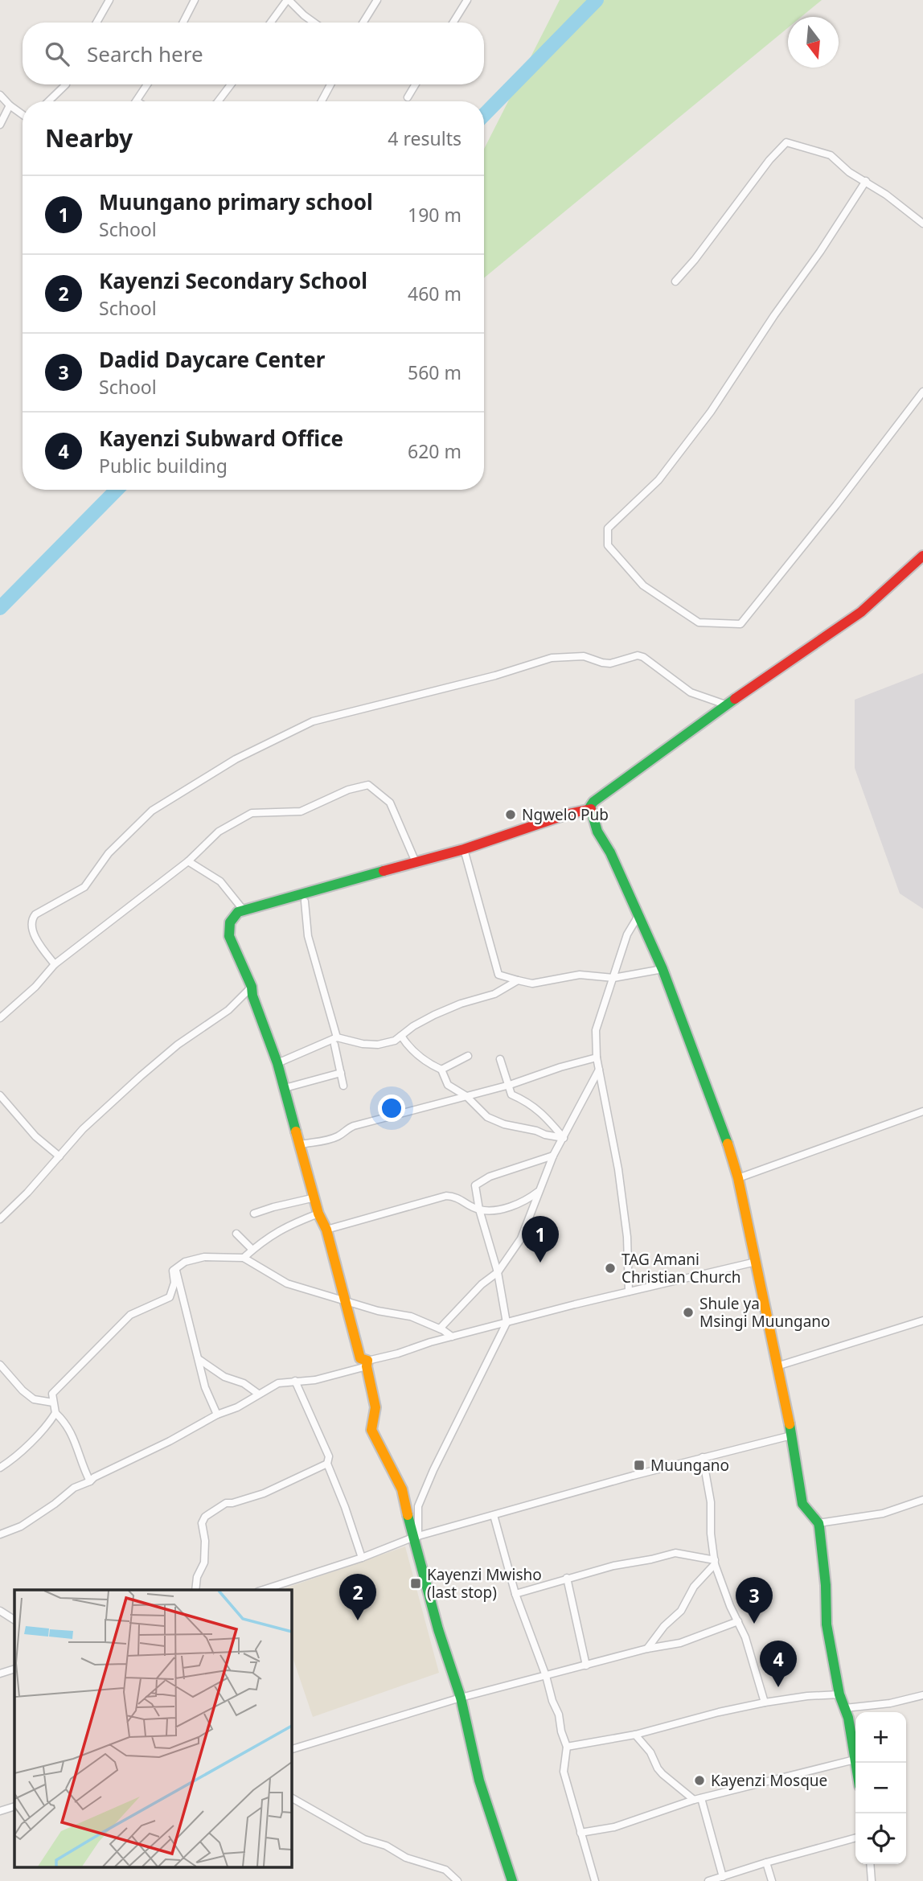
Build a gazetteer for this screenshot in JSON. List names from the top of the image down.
{
  "places": {
    "other": [
      "Ngwelo Pub",
      "TAG Amani Christian Church",
      "Shule ya Msingi Muungano",
      "Kayenzi Mosque"
    ],
    "transit": ["Muungano", "Kayenzi Mwisho (last stop)"]
  },
  "north": "bottom",
  "page": {
    "search": "Search here",
    "heading": ["Nearby", "4 results"],
    "list": [
      {
        "mark": "1",
        "name": "Muungano primary school",
        "note": "School",
        "value": "190 m"
      },
      {
        "mark": "2",
        "name": "Kayenzi Secondary School",
        "note": "School",
        "value": "460 m"
      },
      {
        "mark": "3",
        "name": "Dadid Daycare Center",
        "note": "School",
        "value": "560 m"
      },
      {
        "mark": "4",
        "name": "Kayenzi Subward Office",
        "note": "Public building",
        "value": "620 m"
      }
    ],
    "pins": [
      "1",
      "2",
      "3",
      "4"
    ],
    "map_buttons": ["+", "−"]
  }
}
